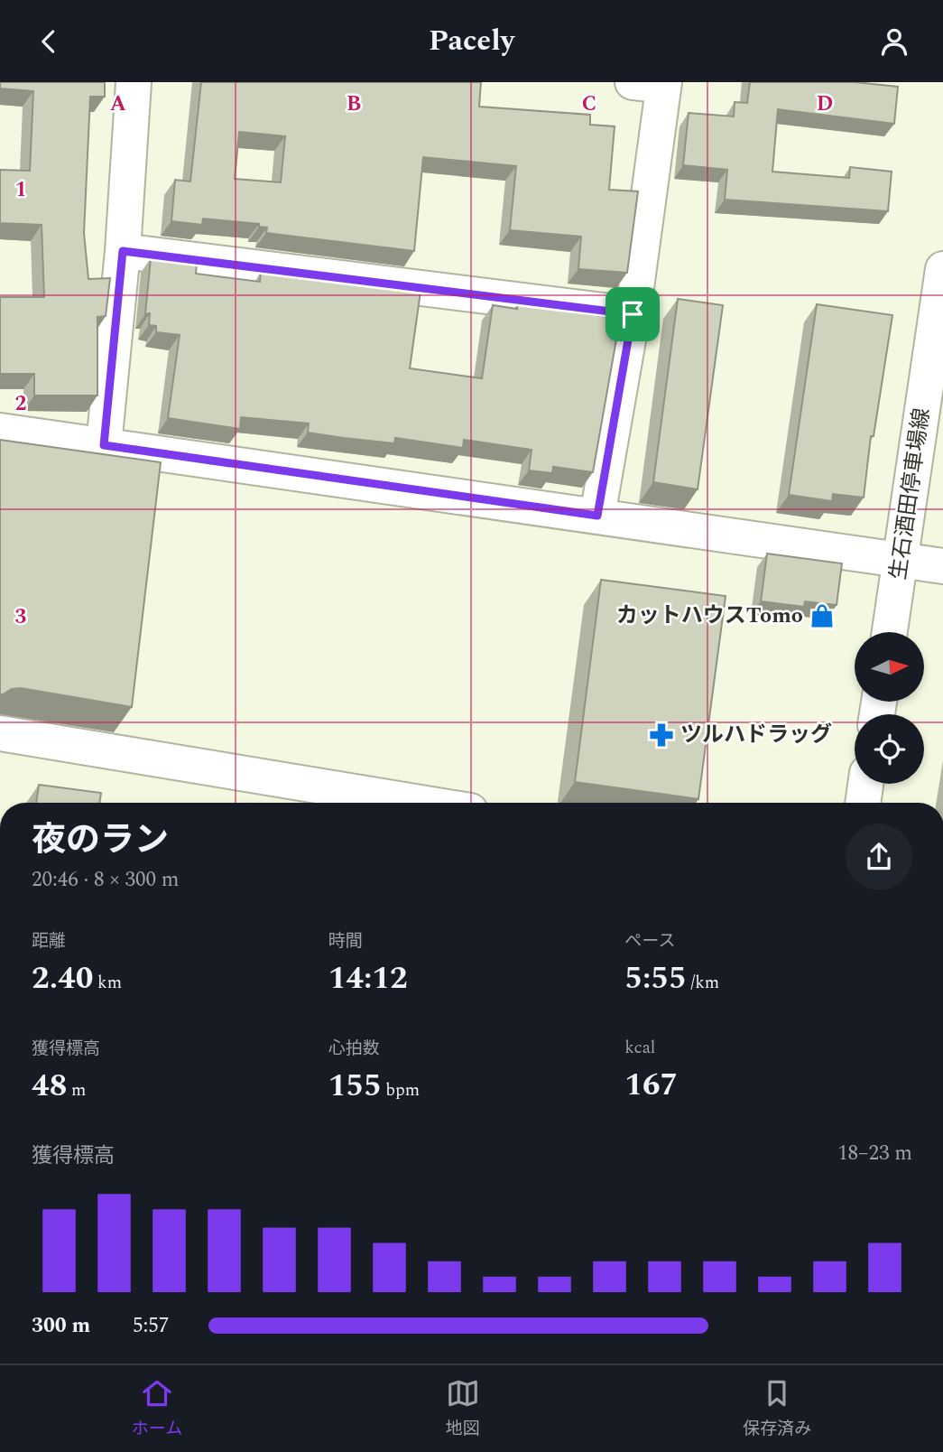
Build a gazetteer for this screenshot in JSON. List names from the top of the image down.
{
  "streets": {
    "street": ["生石酒田停車場線"]
  },
  "places": {
    "shop": ["カットハウスTomo"],
    "pharmacy": ["ツルハドラッグ"]
  },
  "north": "right",
  "page": {
    "header": "Pacely",
    "heading": ["夜のラン", "20:46 · 8 × 300 m"],
    "stats": [
      ["距離", "2.40 km"],
      ["時間", "14:12"],
      ["ペース", "5:55 /km"],
      ["獲得標高", "48 m"],
      ["心拍数", "155 bpm"],
      ["kcal", "167"]
    ],
    "chart": ["獲得標高", "18–23 m"],
    "list": [
      {
        "name": "300 m",
        "note": "5:57"
      }
    ],
    "tabs": ["ホーム", "地図", "保存済み"]
  },
  "grid": {
    "columns": [
      "A",
      "B",
      "C",
      "D"
    ],
    "rows": ["1", "2", "3"]
  }
}
